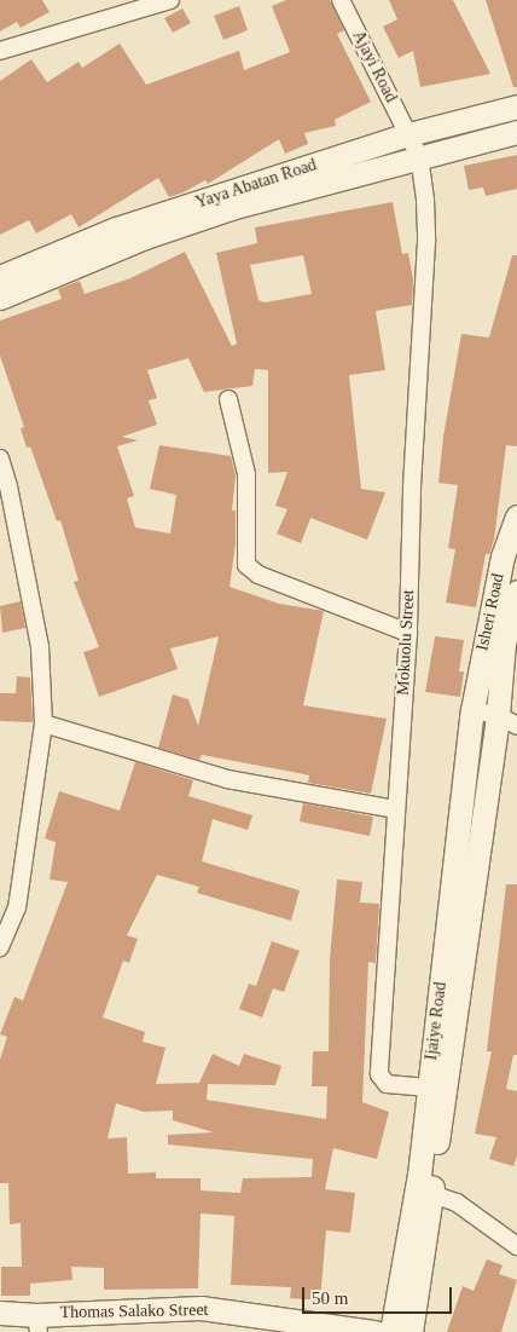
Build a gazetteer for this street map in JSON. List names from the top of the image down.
{
  "streets": {
    "main road": [
      "Yaya Abatan Road",
      "Isheri Road",
      "Ijaiye Road",
      "Thomas Salako Street"
    ],
    "street": ["Ajayi Road", "Mokuolu Street"]
  },
  "crossings": [
    ["Ajayi Road", "Yaya Abatan Road"],
    ["Ajayi Road", "Mokuolu Street"],
    ["Yaya Abatan Road", "Mokuolu Street"],
    ["Isheri Road", "Ijaiye Road"],
    ["Mokuolu Street", "Ijaiye Road"]
  ],
  "scale_bar": "50 m"
}
